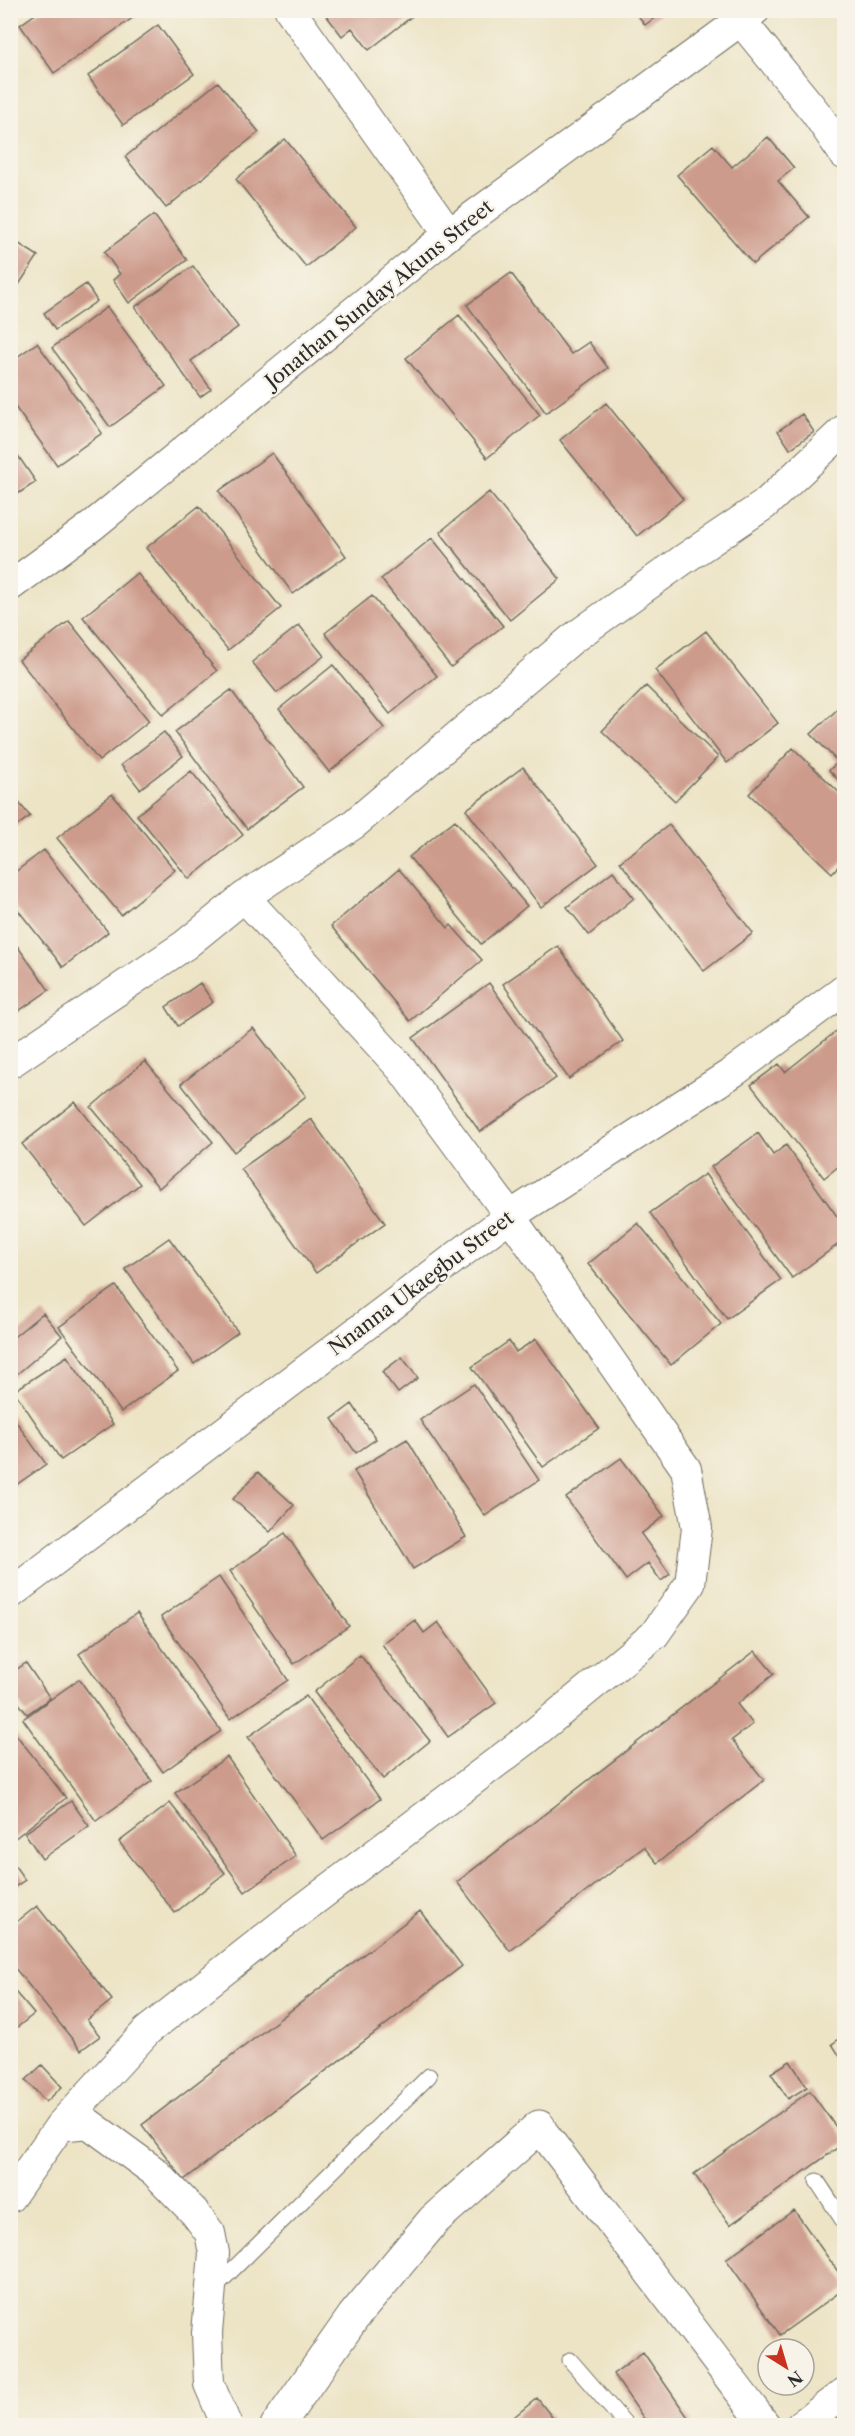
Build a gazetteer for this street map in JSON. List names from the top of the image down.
{
  "streets": {
    "street": ["Jonathan Sunday Akuns Street", "Nnanna Ukaegbu Street"]
  },
  "north": "bottom right"
}
